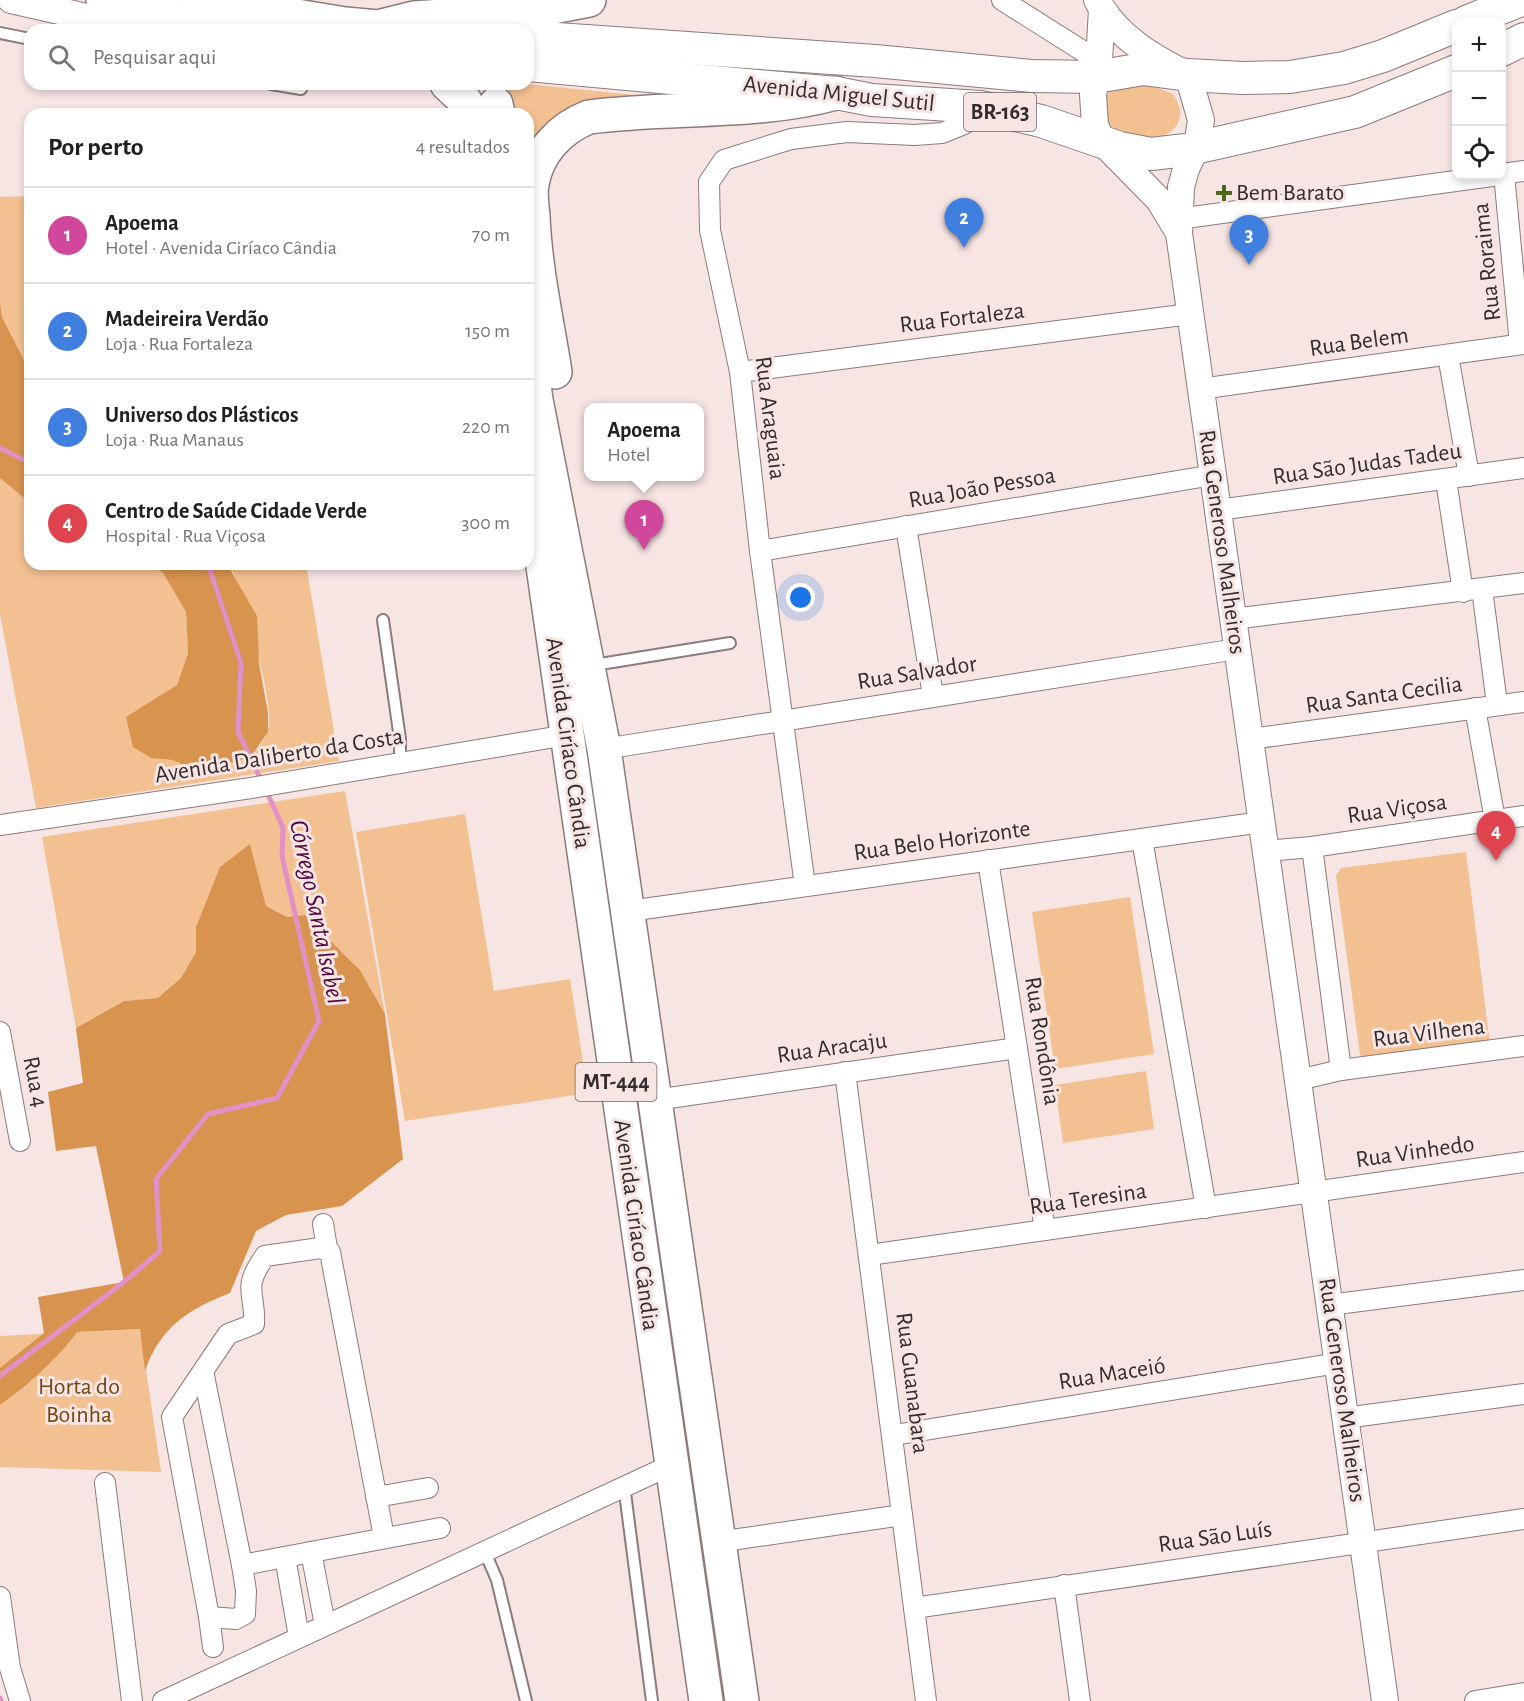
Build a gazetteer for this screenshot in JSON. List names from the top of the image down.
{
  "streets": {
    "highway": ["Avenida Ciríaco Cândia", "MT-444"],
    "main road": ["Avenida Miguel Sutil", "BR-163"],
    "street": [
      "Rua Roraima",
      "Rua Fortaleza",
      "Rua Belem",
      "Rua Araguaia",
      "Rua São Judas Tadeu",
      "Rua João Pessoa",
      "Rua Generoso Malheiros",
      "Rua Salvador",
      "Rua Santa Cecilia",
      "Avenida Daliberto da Costa",
      "Rua Viçosa",
      "Rua Belo Horizonte",
      "Rua Vilhena",
      "Rua Rondônia",
      "Rua Aracaju",
      "Rua 4",
      "Rua Vinhedo",
      "Rua Teresina",
      "Rua Maceió",
      "Rua Guanabara",
      "Rua São Luís"
    ]
  },
  "crossings": [
    ["Avenida Miguel Sutil", "Rua Araguaia"],
    ["Avenida Miguel Sutil", "MT-444"],
    ["Rua Roraima", "Rua Belem"],
    ["Rua Fortaleza", "Rua Araguaia"],
    ["Rua Fortaleza", "Rua Generoso Malheiros"],
    ["Rua Belem", "Rua Generoso Malheiros"],
    ["Rua Araguaia", "Rua João Pessoa"],
    ["Rua Araguaia", "Rua Salvador"],
    ["Rua Araguaia", "Rua Belo Horizonte"],
    ["Rua São Judas Tadeu", "Rua Generoso Malheiros"],
    ["Rua João Pessoa", "Rua Generoso Malheiros"],
    ["Rua Generoso Malheiros", "Rua Salvador"],
    ["Rua Generoso Malheiros", "Rua Santa Cecilia"],
    ["Rua Generoso Malheiros", "Rua Belo Horizonte"],
    ["Rua Generoso Malheiros", "Rua Vinhedo"],
    ["Rua Generoso Malheiros", "Rua Teresina"],
    ["Rua Generoso Malheiros", "Rua Maceió"],
    ["Rua Generoso Malheiros", "Rua São Luís"],
    ["Rua Salvador", "Avenida Ciríaco Cândia"],
    ["Avenida Ciríaco Cândia", "Avenida Daliberto da Costa"],
    ["Avenida Ciríaco Cândia", "Rua Belo Horizonte"],
    ["Avenida Ciríaco Cândia", "Rua Aracaju"],
    ["Avenida Ciríaco Cândia", "MT-444"],
    ["Rua Belo Horizonte", "Rua Rondônia"],
    ["Rua Rondônia", "Rua Aracaju"],
    ["Rua Rondônia", "Rua Teresina"],
    ["Rua Aracaju", "Rua Guanabara"],
    ["Rua Vinhedo", "Rua Teresina"],
    ["Rua Teresina", "Rua Guanabara"],
    ["Rua Maceió", "Rua Guanabara"],
    ["Rua Guanabara", "Rua São Luís"]
  ],
  "water": ["Córrego Santa Isabel"],
  "parks": ["Horta do Boinha"],
  "places": {
    "health": ["Bem Barato"]
  },
  "page": {
    "map_buttons": ["+", "−"],
    "search": "Pesquisar aqui",
    "heading": ["Por perto", "4 resultados"],
    "list": [
      {
        "mark": "1",
        "name": "Apoema",
        "note": "Hotel · Avenida Ciríaco Cândia",
        "value": "70 m"
      },
      {
        "mark": "2",
        "name": "Madeireira Verdão",
        "note": "Loja · Rua Fortaleza",
        "value": "150 m"
      },
      {
        "mark": "3",
        "name": "Universo dos Plásticos",
        "note": "Loja · Rua Manaus",
        "value": "220 m"
      },
      {
        "mark": "4",
        "name": "Centro de Saúde Cidade Verde",
        "note": "Hospital · Rua Viçosa",
        "value": "300 m"
      }
    ],
    "pins": [
      "2",
      "3",
      "1",
      "4"
    ],
    "popup": ["Apoema", "Hotel"]
  }
}
